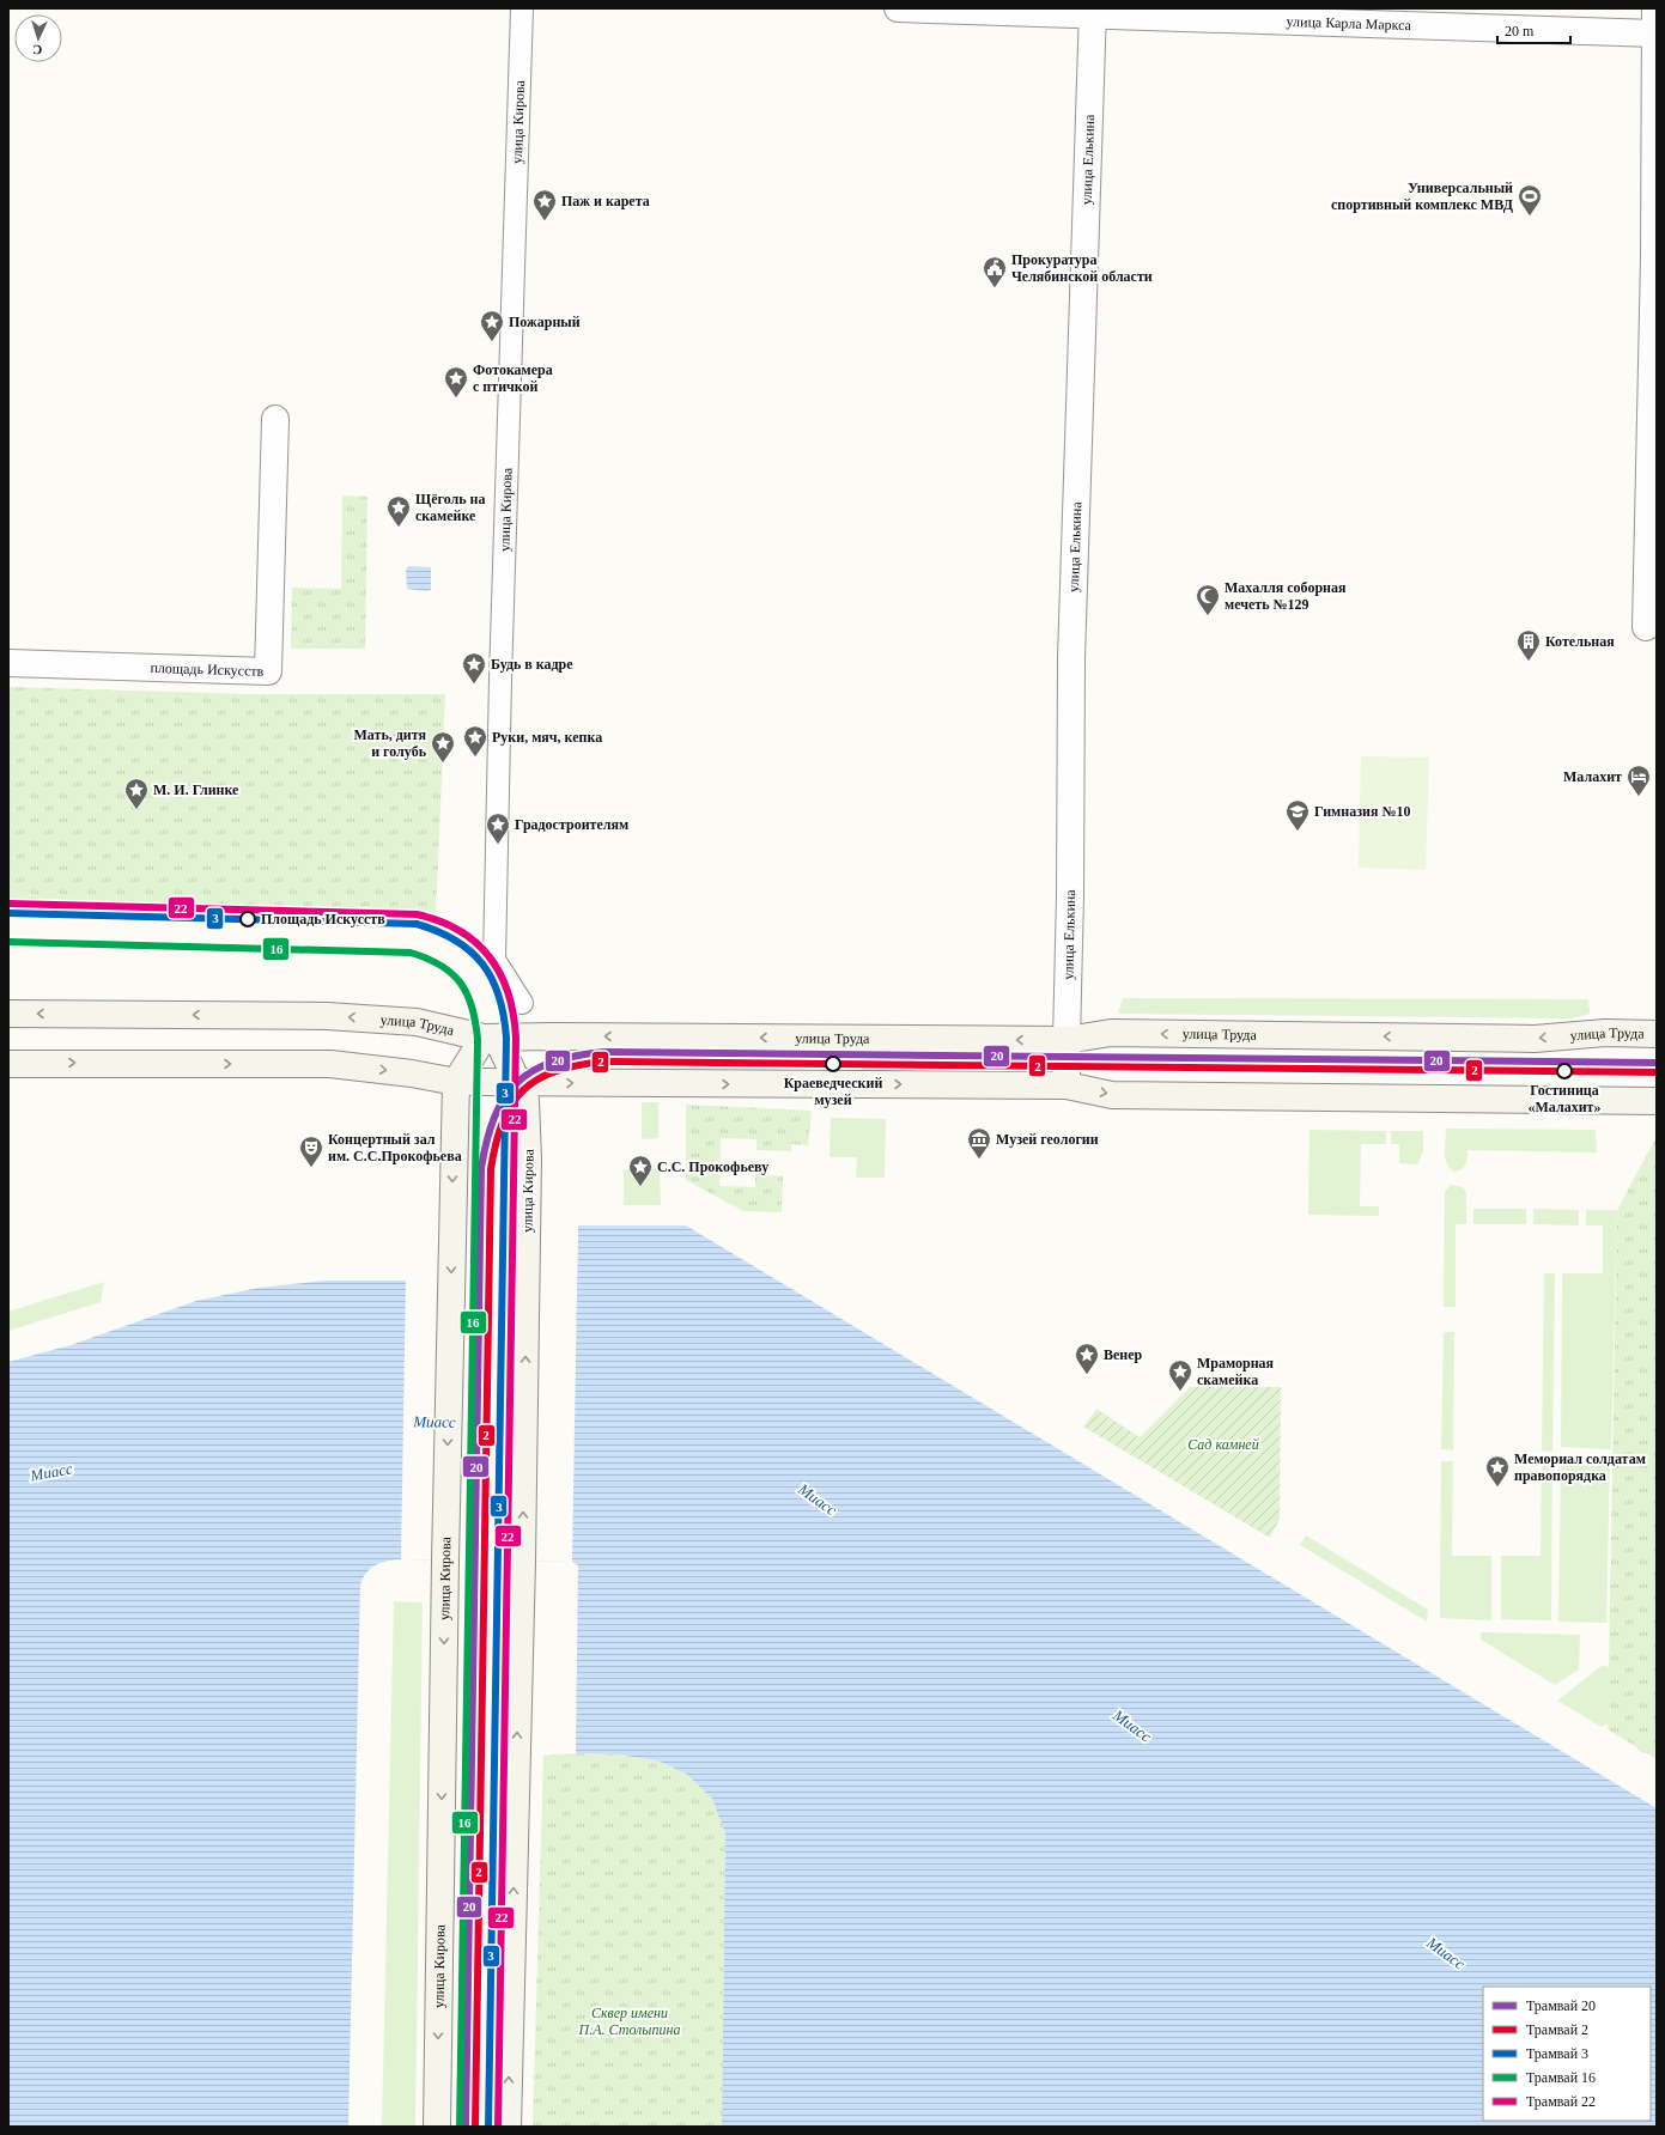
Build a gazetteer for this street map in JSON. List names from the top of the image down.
{
  "streets": {
    "main road": ["улица Кирова", "улица Елькина", "улица Труда"],
    "street": ["улица Карла Маркса", "площадь Искусств"]
  },
  "crossings": [
    ["улица Карла Маркса", "улица Елькина"],
    ["улица Кирова", "улица Труда"],
    ["улица Елькина", "улица Труда"]
  ],
  "water": ["Миасс"],
  "parks": ["Сад камней", "Сквер имени П.А. Столыпина"],
  "places": {
    "sports": ["Универсальный спортивный комплекс МВД"],
    "place": [
      "Паж и карета",
      "Пожарный",
      "Фотокамера с птичкой",
      "Щёголь на скамейке",
      "Будь в кадре",
      "Руки, мяч, кепка",
      "Мать, дитя и голубь",
      "М. И. Глинке",
      "Градостроителям",
      "С.С. Прокофьеву",
      "Венер",
      "Мраморная скамейка",
      "Мемориал солдатам правопорядка"
    ],
    "public building": ["Прокуратура Челябинской области"],
    "mosque": ["Махалля соборная мечеть №129"],
    "building": ["Котельная"],
    "hotel": ["Малахит"],
    "school or university": ["Гимназия №10"],
    "other": ["Площадь Искусств", "Краеведческий музей", "Гостиница «Малахит»"],
    "museum": ["Музей геологии"],
    "theatre": ["Концертный зал им. С.С.Прокофьева"]
  },
  "lines": [
    "tram line 22",
    "tram line 3",
    "tram line 16",
    "tram line 20",
    "tram line 2"
  ],
  "legend": [
    "Трамвай 20",
    "Трамвай 2",
    "Трамвай 3",
    "Трамвай 16",
    "Трамвай 22"
  ],
  "scale_bar": "20 m",
  "north": "bottom"
}
